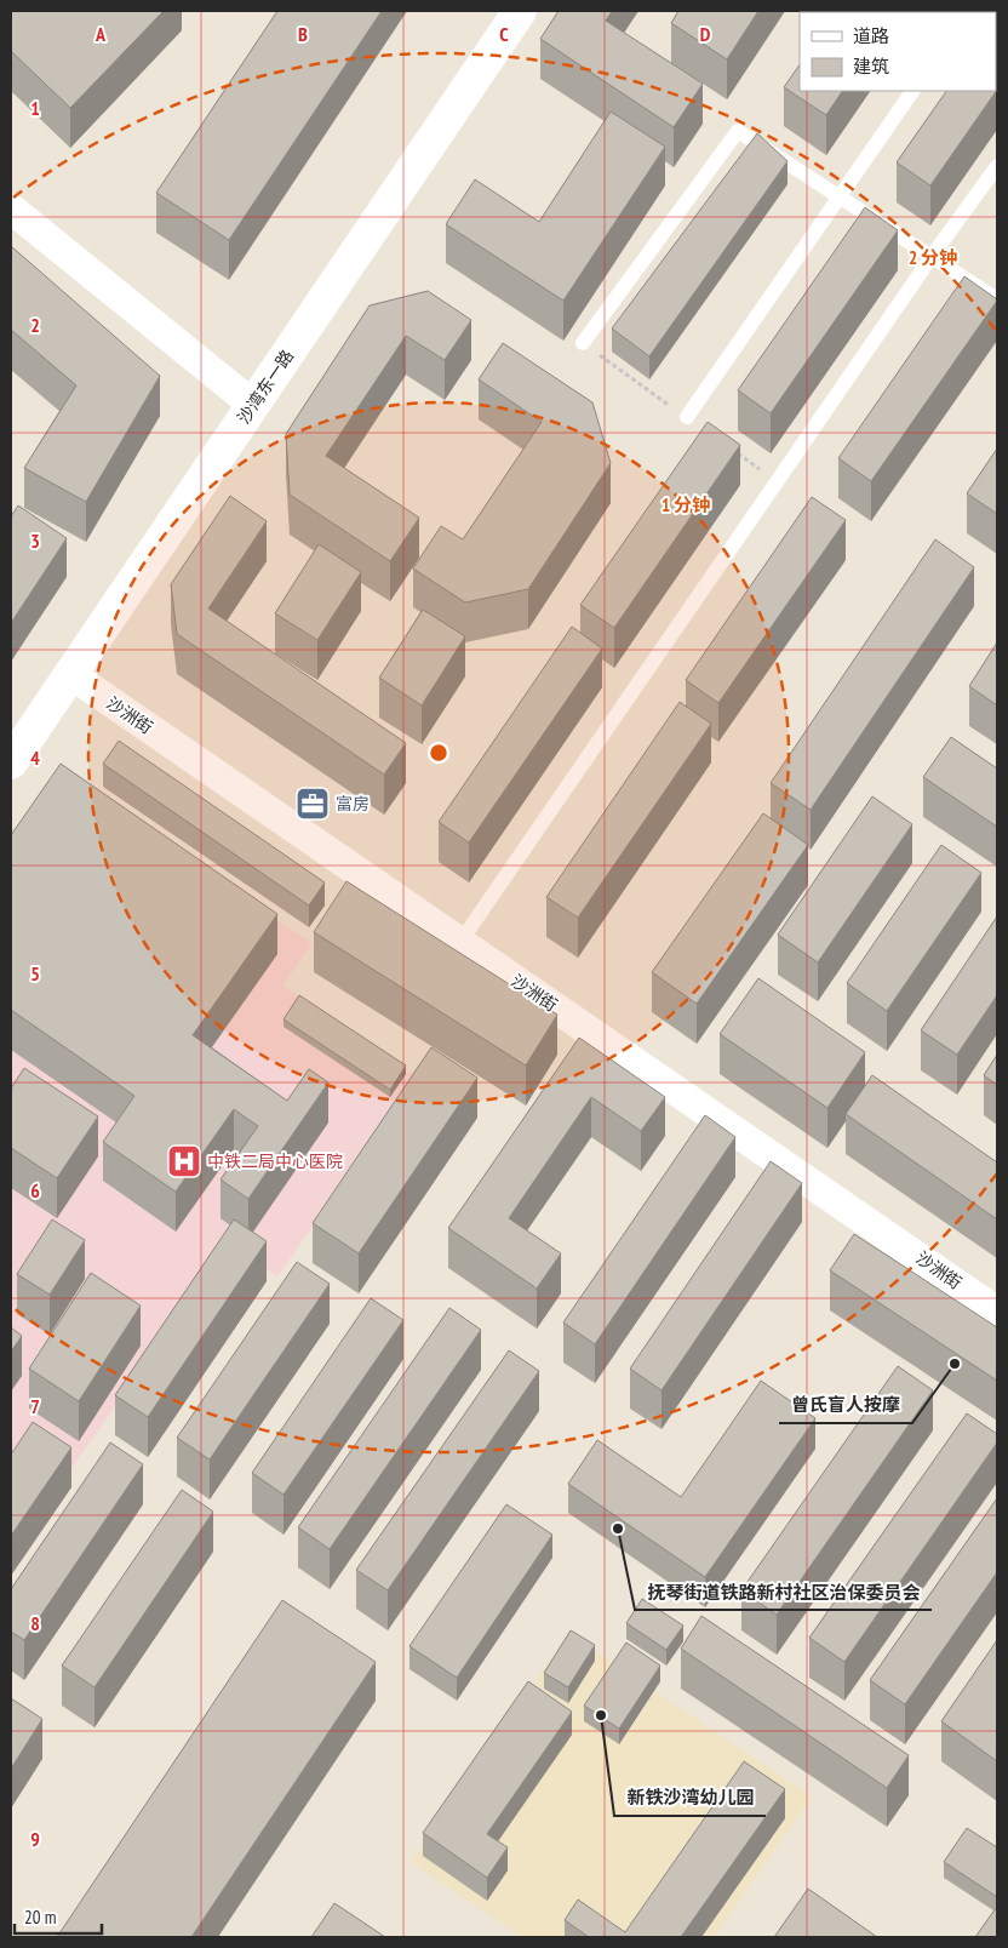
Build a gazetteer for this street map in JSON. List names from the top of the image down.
{
  "streets": {
    "street": ["沙湾东一路", "沙洲街"]
  },
  "crossings": [
    ["沙湾东一路", "沙洲街"]
  ],
  "places": {
    "office": ["富房"],
    "hospital": ["中铁二局中心医院"],
    "other": ["曾氏盲人按摩", "抚琴街道铁路新村社区治保委员会", "新铁沙湾幼儿园"]
  },
  "legend": ["道路", "建筑"],
  "scale_bar": "20 m",
  "grid": {
    "columns": [
      "A",
      "B",
      "C",
      "D"
    ],
    "rows": [
      "1",
      "2",
      "3",
      "4",
      "5",
      "6",
      "7",
      "8",
      "9"
    ]
  },
  "rings": ["2 分钟", "1 分钟"]
}
